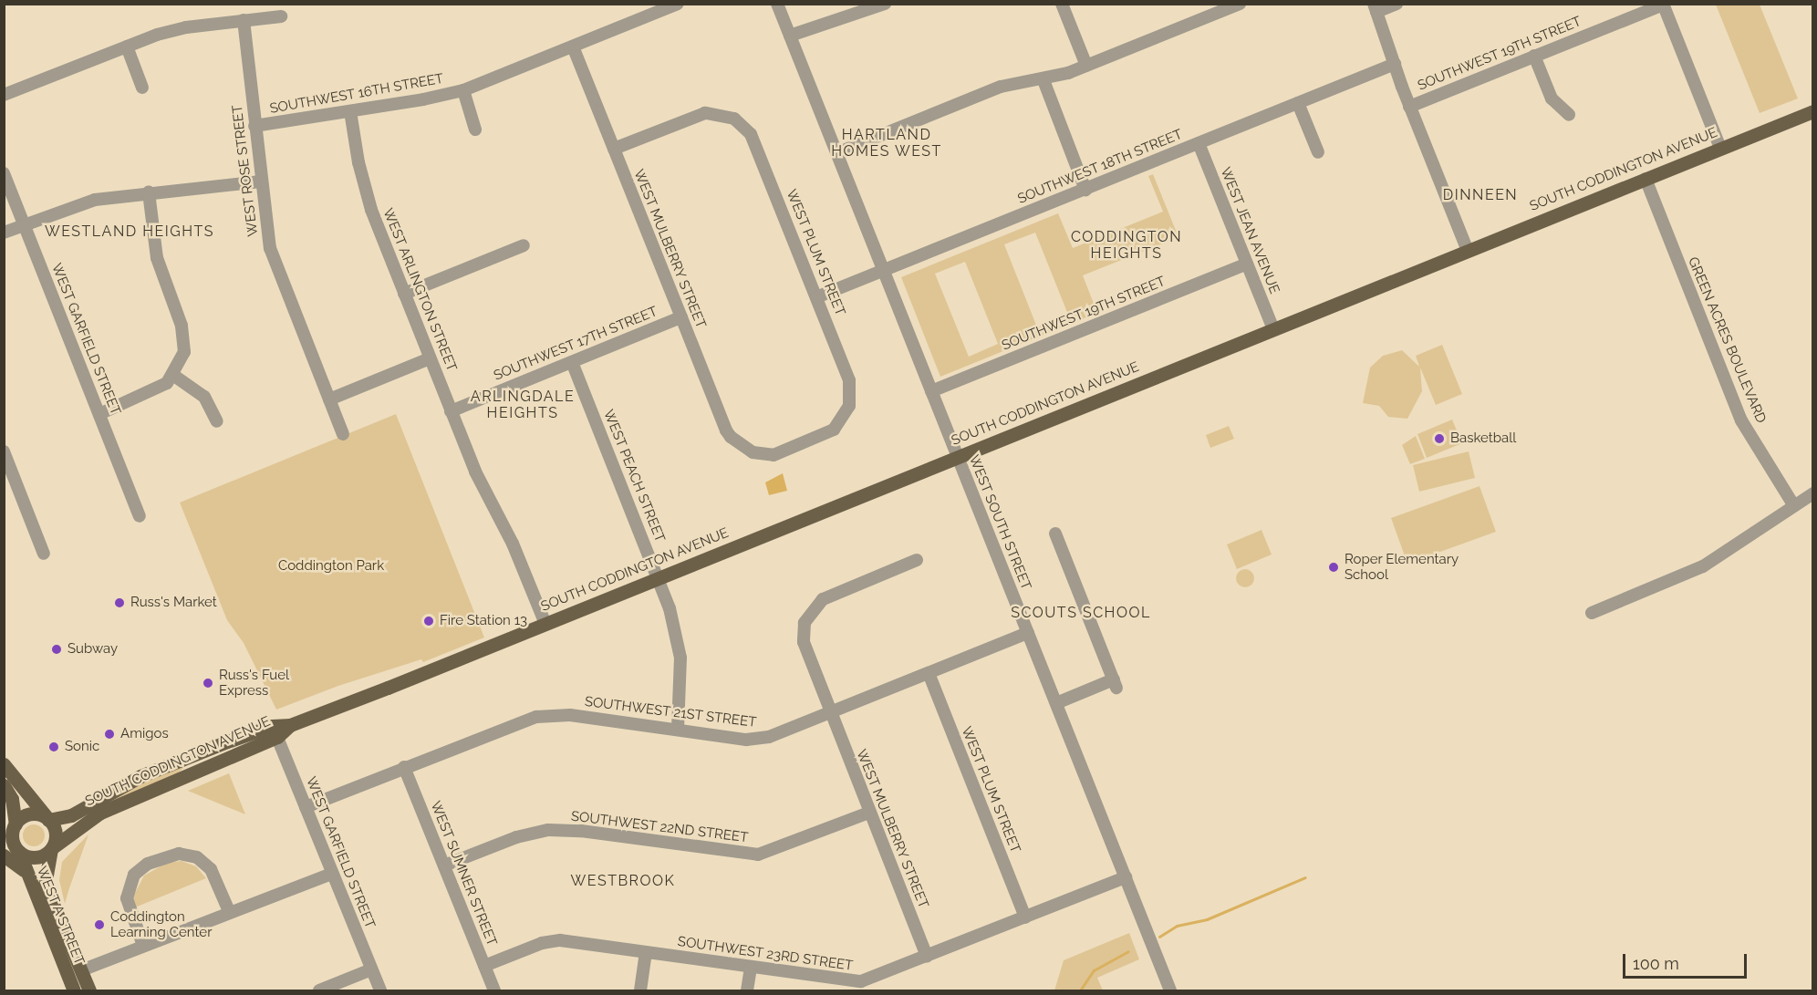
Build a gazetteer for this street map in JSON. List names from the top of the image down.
{
  "streets": {
    "main road": ["SOUTH CODDINGTON AVENUE", "WEST A STREET"],
    "street": [
      "SOUTHWEST 19TH STREET",
      "SOUTHWEST 16TH STREET",
      "SOUTHWEST 18TH STREET",
      "WEST ROSE STREET",
      "WEST JEAN AVENUE",
      "WEST MULBERRY STREET",
      "WEST PLUM STREET",
      "WEST ARLINGTON STREET",
      "WEST GARFIELD STREET",
      "GREEN ACRES BOULEVARD",
      "SOUTHWEST 17TH STREET",
      "WEST PEACH STREET",
      "WEST SOUTH STREET",
      "SOUTHWEST 21ST STREET",
      "SOUTHWEST 22ND STREET",
      "WEST SUMNER STREET",
      "SOUTHWEST 23RD STREET"
    ]
  },
  "crossings": [
    ["SOUTHWEST 19TH STREET", "WEST JEAN AVENUE"],
    ["SOUTHWEST 19TH STREET", "WEST SOUTH STREET"],
    ["SOUTHWEST 16TH STREET", "WEST ROSE STREET"],
    ["SOUTHWEST 16TH STREET", "WEST MULBERRY STREET"],
    ["SOUTHWEST 16TH STREET", "WEST ARLINGTON STREET"],
    ["SOUTHWEST 18TH STREET", "WEST JEAN AVENUE"],
    ["SOUTHWEST 18TH STREET", "WEST PLUM STREET"],
    ["SOUTHWEST 18TH STREET", "WEST SOUTH STREET"],
    ["SOUTH CODDINGTON AVENUE", "WEST JEAN AVENUE"],
    ["SOUTH CODDINGTON AVENUE", "WEST ARLINGTON STREET"],
    ["SOUTH CODDINGTON AVENUE", "WEST GARFIELD STREET"],
    ["SOUTH CODDINGTON AVENUE", "GREEN ACRES BOULEVARD"],
    ["SOUTH CODDINGTON AVENUE", "WEST PEACH STREET"],
    ["SOUTH CODDINGTON AVENUE", "WEST SOUTH STREET"],
    ["SOUTH CODDINGTON AVENUE", "WEST A STREET"],
    ["WEST MULBERRY STREET", "WEST PLUM STREET"],
    ["WEST MULBERRY STREET", "SOUTHWEST 17TH STREET"],
    ["WEST MULBERRY STREET", "SOUTHWEST 21ST STREET"],
    ["WEST MULBERRY STREET", "SOUTHWEST 22ND STREET"],
    ["WEST MULBERRY STREET", "SOUTHWEST 23RD STREET"],
    ["WEST PLUM STREET", "SOUTHWEST 21ST STREET"],
    ["WEST PLUM STREET", "SOUTHWEST 23RD STREET"],
    ["WEST ARLINGTON STREET", "SOUTHWEST 17TH STREET"],
    ["WEST GARFIELD STREET", "SOUTHWEST 21ST STREET"],
    ["SOUTHWEST 17TH STREET", "WEST PEACH STREET"],
    ["WEST PEACH STREET", "SOUTHWEST 21ST STREET"],
    ["WEST SOUTH STREET", "SOUTHWEST 21ST STREET"],
    ["WEST SOUTH STREET", "SOUTHWEST 23RD STREET"],
    ["SOUTHWEST 21ST STREET", "WEST SUMNER STREET"],
    ["SOUTHWEST 22ND STREET", "WEST SUMNER STREET"],
    ["WEST SUMNER STREET", "SOUTHWEST 23RD STREET"]
  ],
  "districts": [
    "HARTLAND HOMES WEST",
    "DINNEEN",
    "WESTLAND HEIGHTS",
    "CODDINGTON HEIGHTS",
    "ARLINGDALE HEIGHTS",
    "SCOUTS SCHOOL",
    "WESTBROOK"
  ],
  "parks": ["Coddington Park"],
  "places": [
    "Basketball",
    "Roper Elementary School",
    "Russ's Market",
    "Fire Station 13",
    "Subway",
    "Russ's Fuel Express",
    "Amigos",
    "Sonic",
    "Coddington Learning Center"
  ],
  "scale_bar": "100 m"
}
